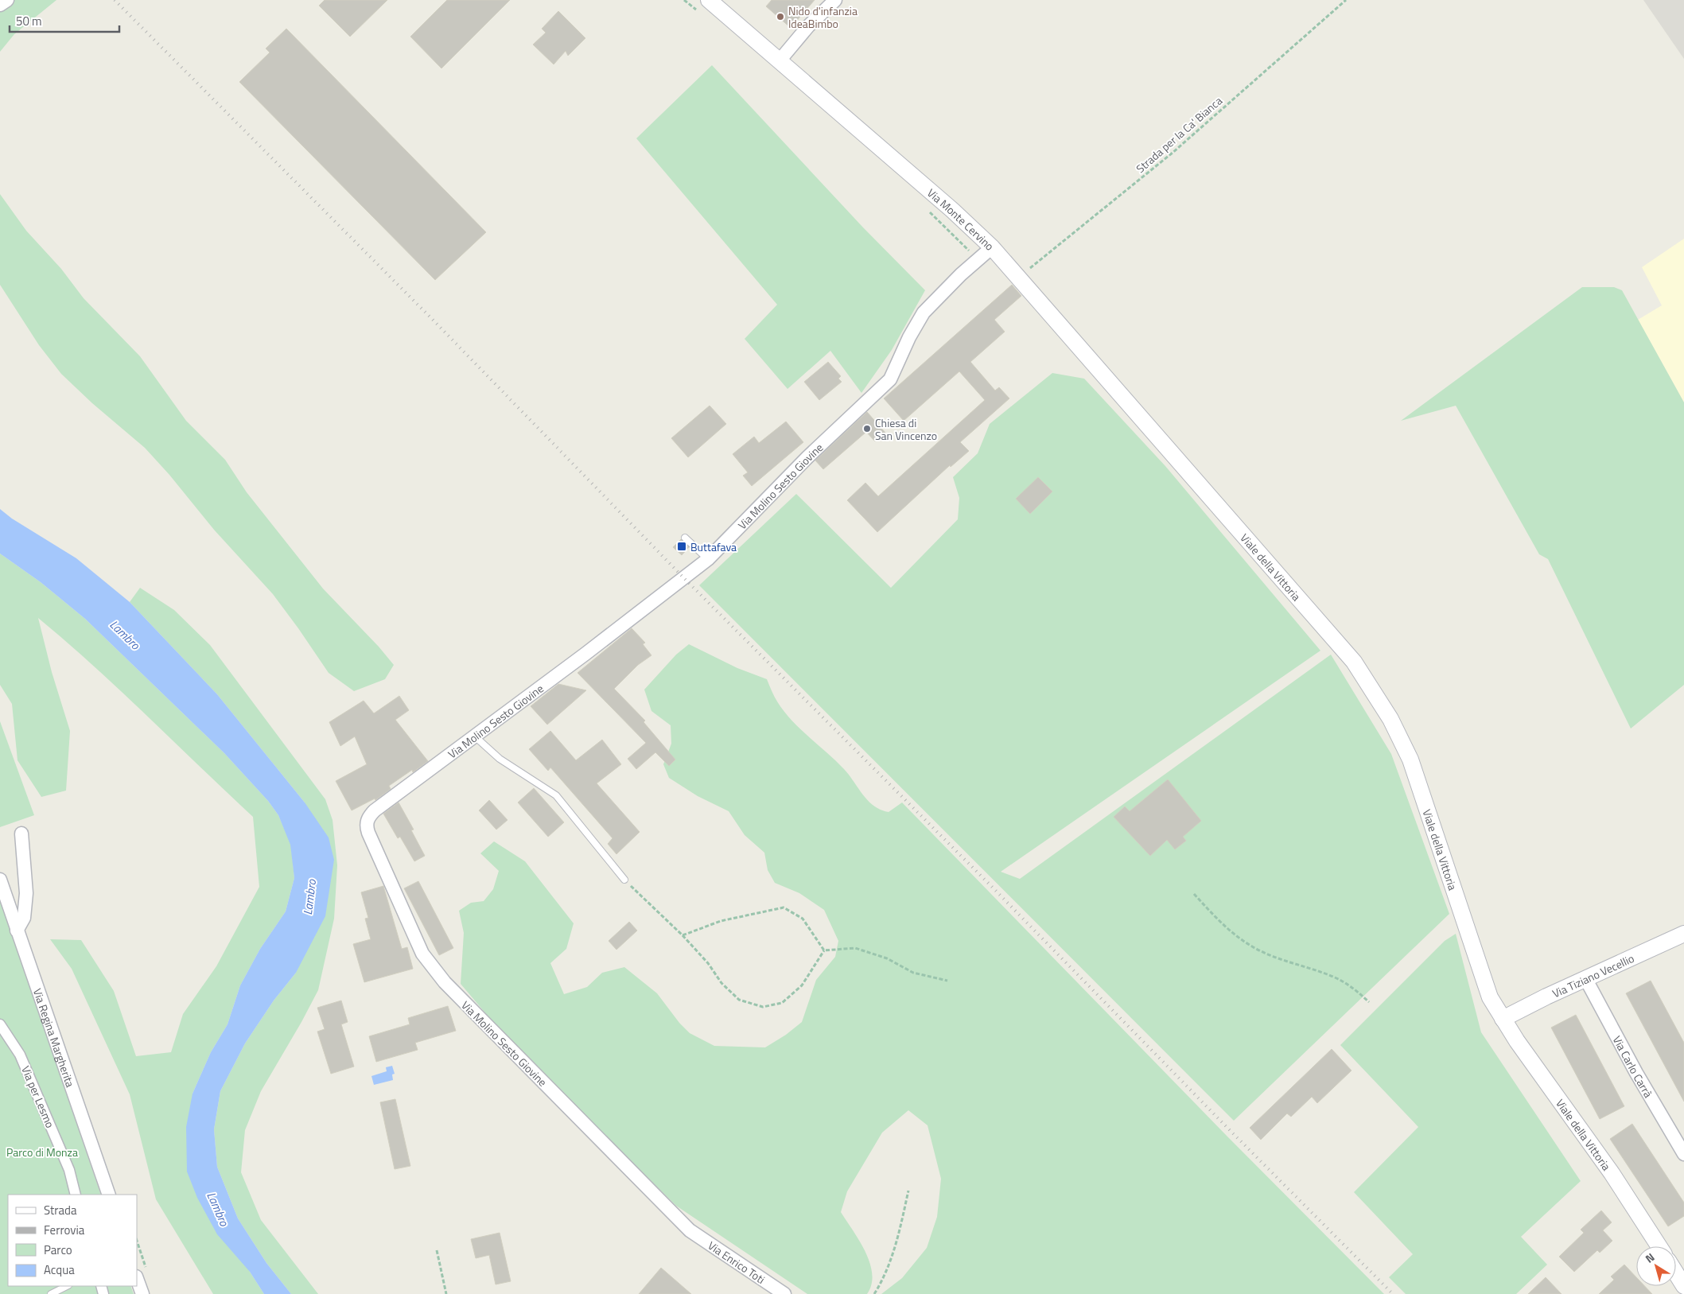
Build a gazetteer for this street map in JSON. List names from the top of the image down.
{
  "streets": {
    "street": [
      "Via Monte Cervino",
      "Via Molino Sesto Giovine",
      "Viale della Vittoria",
      "Via Tiziano Vecellio",
      "Via Regina Margherita",
      "Via Carlo Carrà",
      "Via per Lesmo",
      "Via Enrico Toti"
    ],
    "path": ["Strada per la Ca' Bianca"]
  },
  "crossings": [
    ["Strada per la Ca' Bianca", "Via Monte Cervino"],
    ["Via Monte Cervino", "Via Molino Sesto Giovine"],
    ["Via Monte Cervino", "Viale della Vittoria"],
    ["Via Molino Sesto Giovine", "Via Enrico Toti"],
    ["Viale della Vittoria", "Via Tiziano Vecellio"],
    ["Via Tiziano Vecellio", "Via Carlo Carrà"]
  ],
  "water": ["Lambro"],
  "parks": ["Parco di Monza"],
  "places": {
    "other": ["Nido d'infanzia IdeaBimbo", "Chiesa di San Vincenzo"],
    "transit": ["Buttafava"]
  },
  "legend": [
    "Strada",
    "Ferrovia",
    "Parco",
    "Acqua"
  ],
  "scale_bar": "50 m",
  "north": "top left"
}
